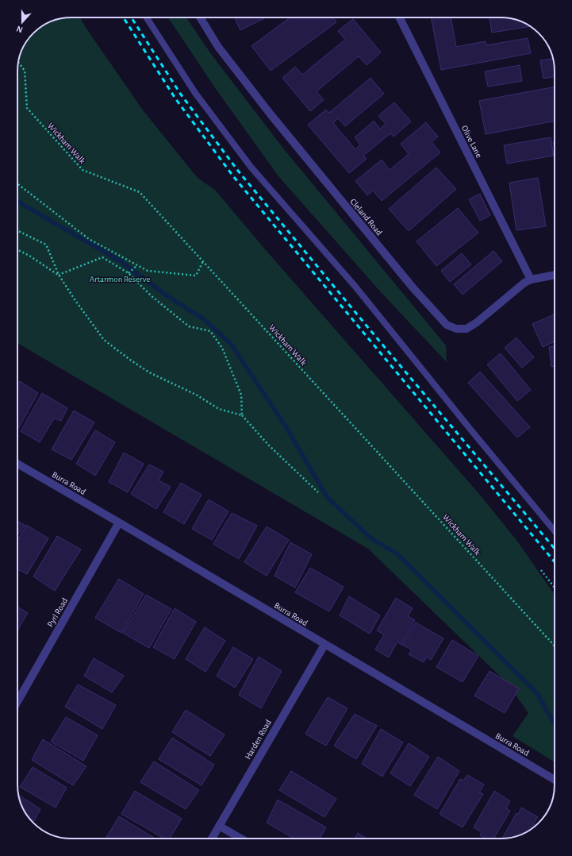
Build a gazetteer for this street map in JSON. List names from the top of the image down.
{
  "streets": {
    "street": [
      "Olive Lane",
      "Cleland Road",
      "Burra Road",
      "Pyrl Road",
      "Harden Road"
    ],
    "path": ["Wickham Walk"]
  },
  "crossings": [
    ["Olive Lane", "Cleland Road"],
    ["Burra Road", "Pyrl Road"],
    ["Burra Road", "Harden Road"]
  ],
  "parks": ["Artarmon Reserve"],
  "north": "bottom"
}
